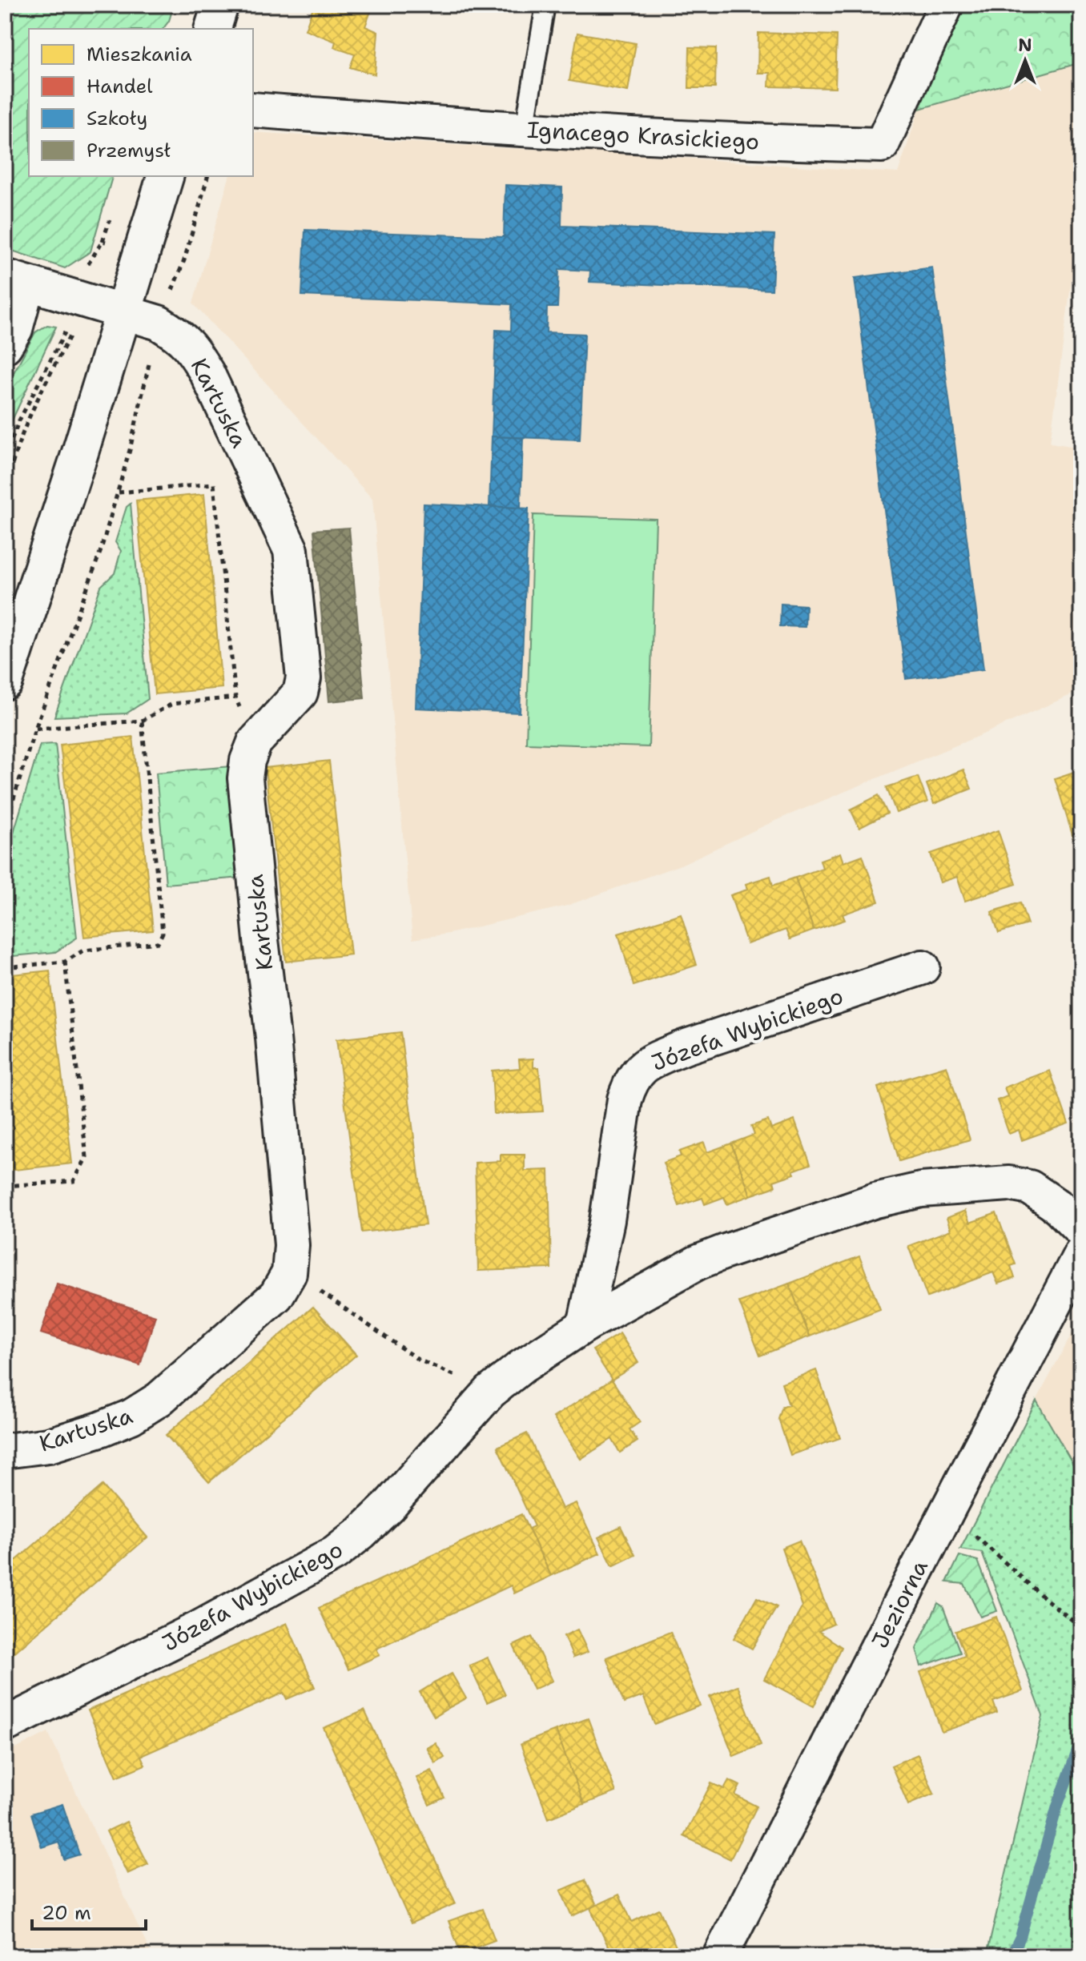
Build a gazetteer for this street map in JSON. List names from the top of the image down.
{
  "streets": {
    "street": [
      "Ignacego Krasickiego",
      "Kartuska",
      "Józefa Wybickiego",
      "Jeziorna"
    ]
  },
  "legend": [
    "Mieszkania",
    "Handel",
    "Szkoły",
    "Przemysł"
  ],
  "scale_bar": "20 m",
  "north": "top"
}
